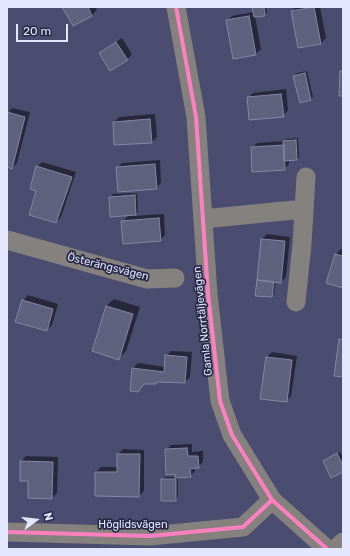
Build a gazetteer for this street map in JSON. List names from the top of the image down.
{
  "streets": {
    "street": ["Österängsvägen", "Gamla Norrtäljevägen", "Höglidsvägen"]
  },
  "crossings": [
    ["Gamla Norrtäljevägen", "Höglidsvägen"]
  ],
  "scale_bar": "20 m",
  "north": "right"
}
